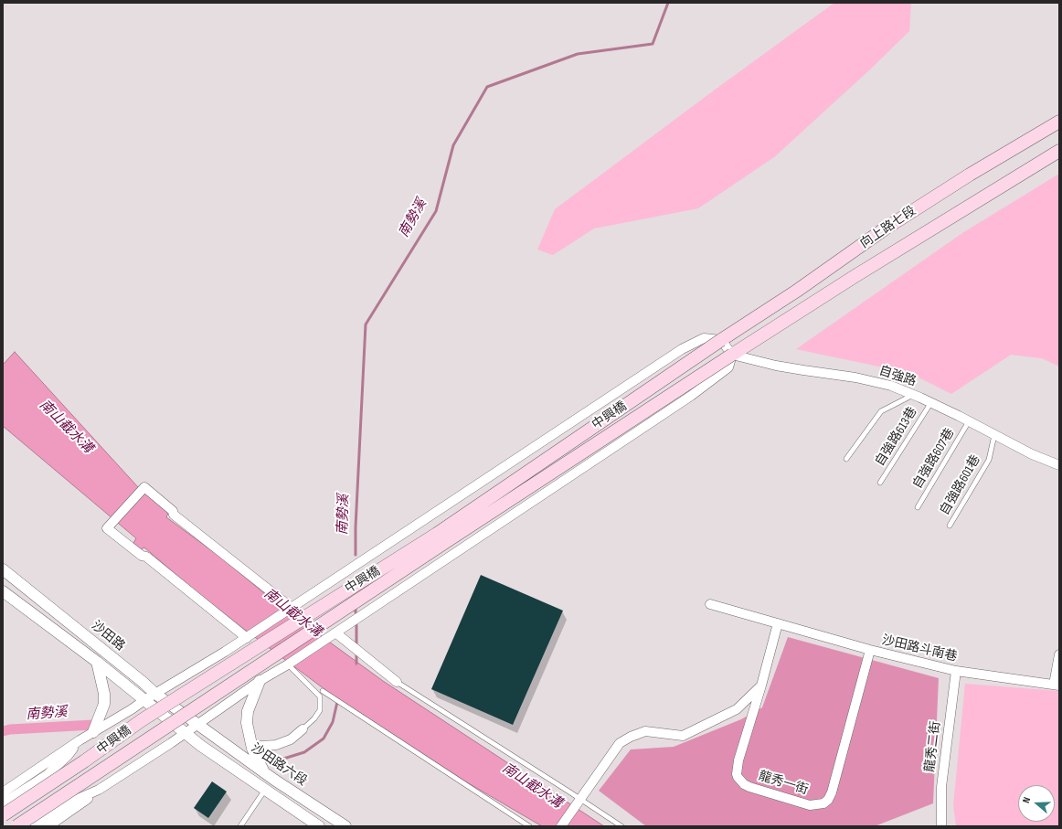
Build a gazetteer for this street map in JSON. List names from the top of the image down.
{
  "streets": {
    "main road": ["向上路七段", "中興橋"],
    "street": [
      "自強路",
      "沙田路",
      "沙田路斗南巷",
      "龍秀二街",
      "沙田路六段",
      "龍秀一街"
    ],
    "lane": ["自強路613巷", "自強路607巷", "自強路601巷"]
  },
  "crossings": [
    ["向上路七段", "自強路"],
    ["向上路七段", "中興橋"],
    ["自強路", "中興橋"],
    ["自強路", "自強路613巷"],
    ["自強路", "自強路607巷"],
    ["自強路", "自強路601巷"],
    ["沙田路", "沙田路六段"],
    ["沙田路斗南巷", "龍秀二街"],
    ["沙田路斗南巷", "龍秀一街"]
  ],
  "water": ["南勢溪", "南山截水溝"],
  "north": "left"
}
